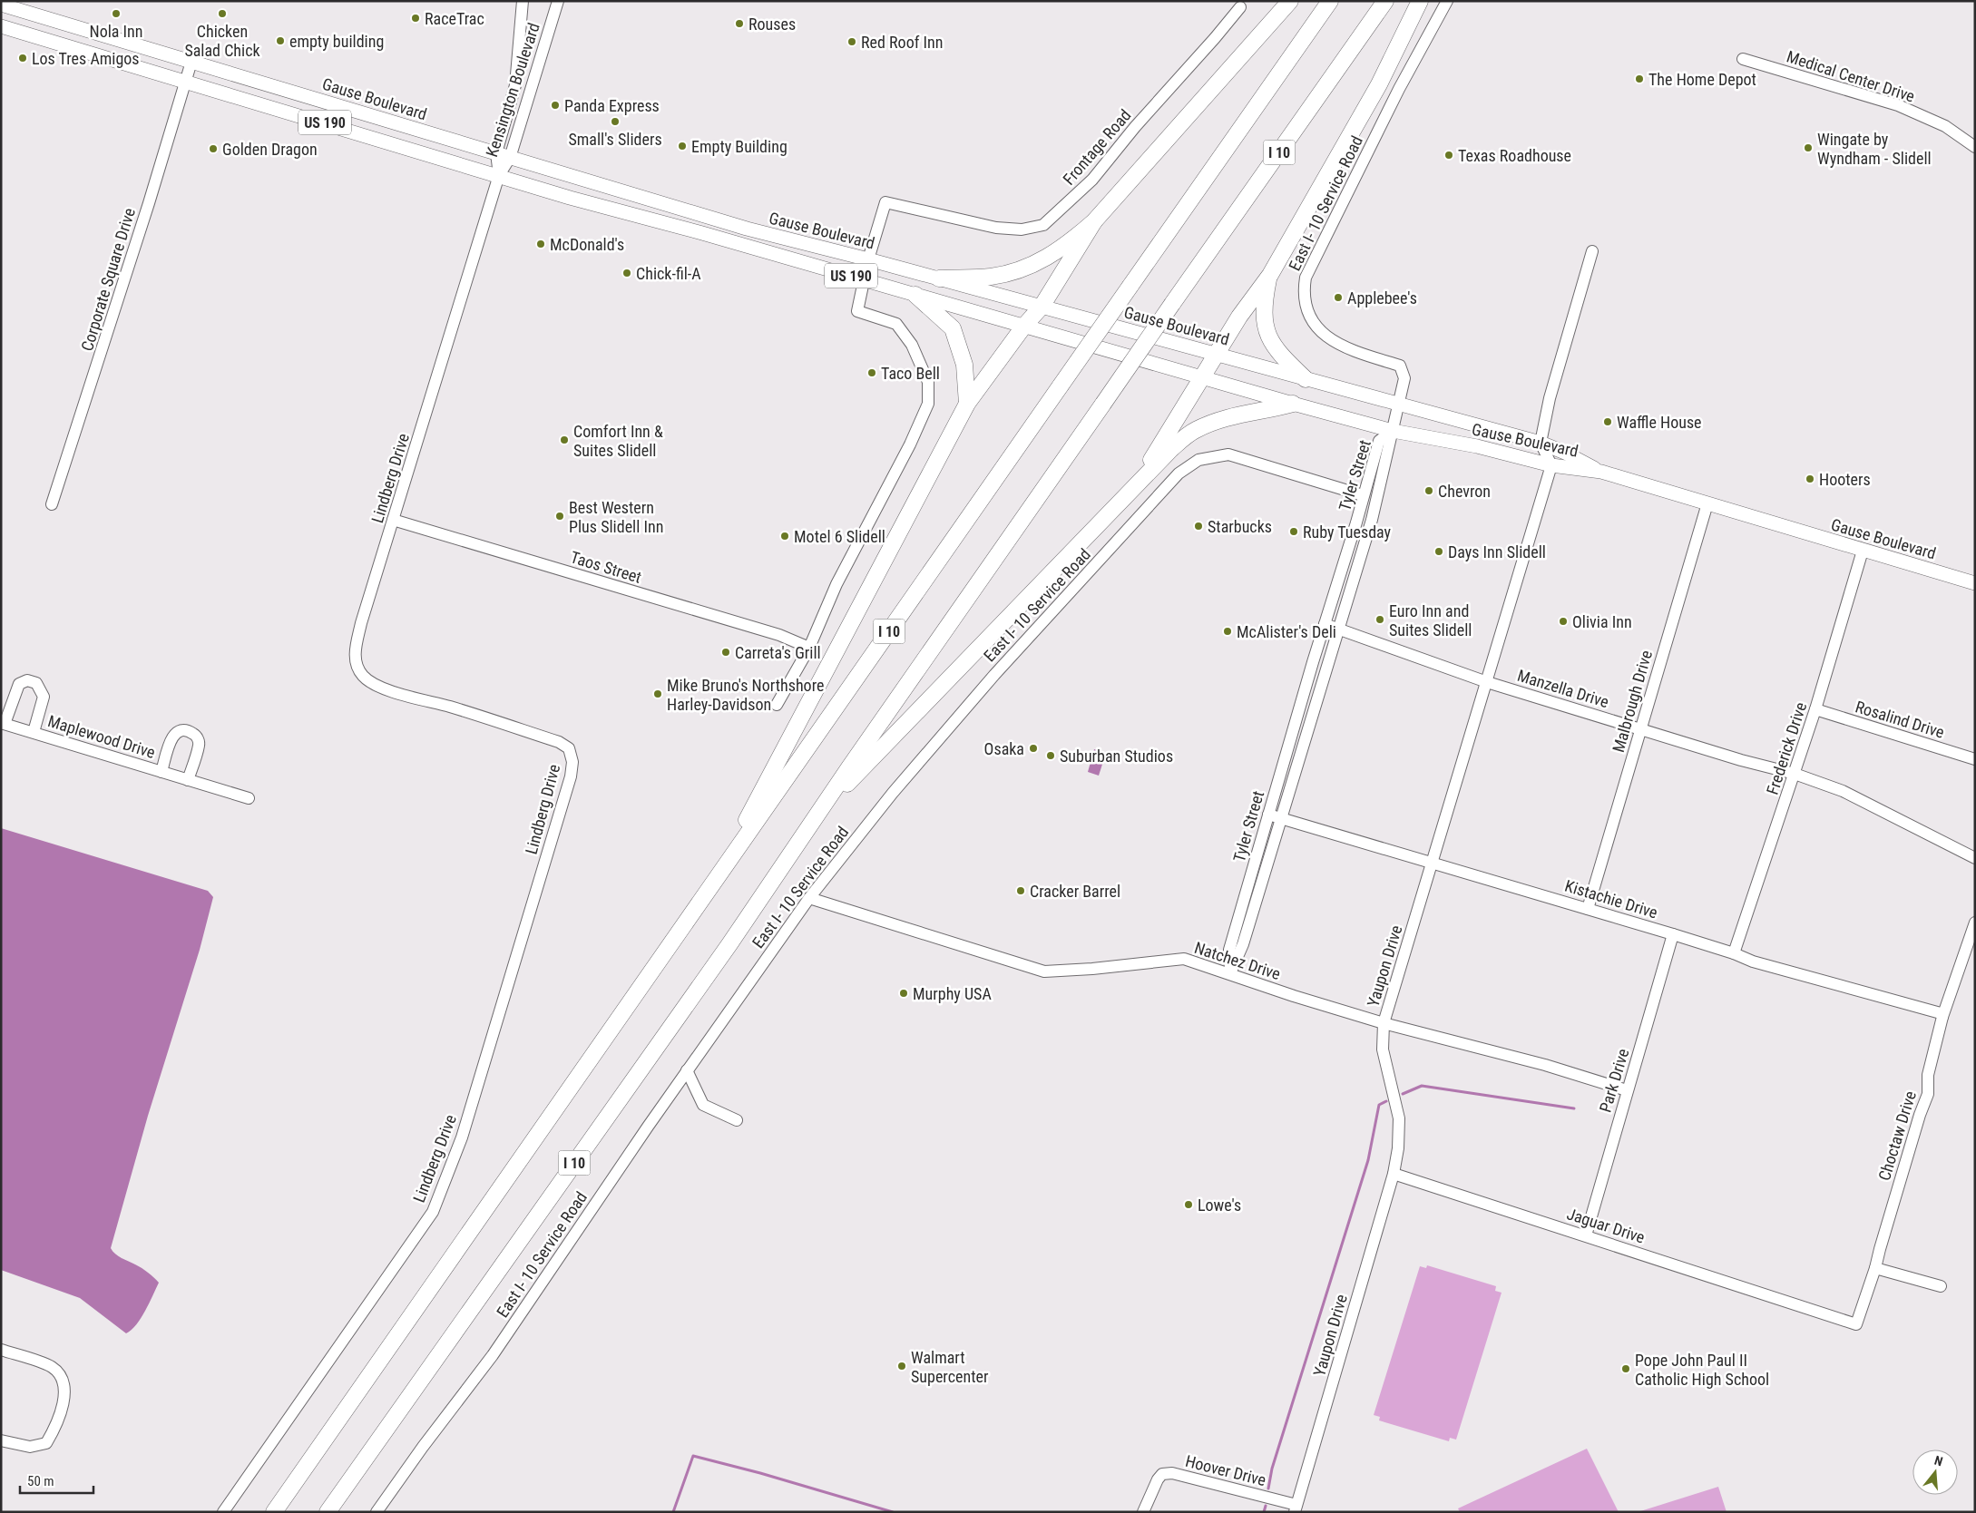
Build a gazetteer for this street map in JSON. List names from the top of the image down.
{
  "streets": {
    "highway": ["I 10"],
    "main road": ["Gause Boulevard", "US 190"],
    "street": [
      "Medical Center Drive",
      "Kensington Boulevard",
      "Frontage Road",
      "East I- 10 Service Road",
      "Corporate Square Drive",
      "Tyler Street",
      "Lindberg Drive",
      "Taos Street",
      "Manzella Drive",
      "Malbrough Drive",
      "Rosalind Drive",
      "Maplewood Drive",
      "Frederick Drive",
      "Kistachie Drive",
      "Natchez Drive",
      "Yaupon Drive",
      "Park Drive",
      "Choctaw Drive",
      "Jaguar Drive",
      "Hoover Drive"
    ]
  },
  "crossings": [
    ["Kensington Boulevard", "Gause Boulevard"],
    ["Kensington Boulevard", "Lindberg Drive"],
    ["Gause Boulevard", "Frontage Road"],
    ["Gause Boulevard", "East I- 10 Service Road"],
    ["Gause Boulevard", "Corporate Square Drive"],
    ["Gause Boulevard", "Tyler Street"],
    ["Gause Boulevard", "Lindberg Drive"],
    ["Gause Boulevard", "Malbrough Drive"],
    ["Gause Boulevard", "Frederick Drive"],
    ["Gause Boulevard", "Yaupon Drive"],
    ["Frontage Road", "Taos Street"],
    ["East I- 10 Service Road", "Tyler Street"],
    ["East I- 10 Service Road", "Natchez Drive"],
    ["Tyler Street", "Manzella Drive"],
    ["Tyler Street", "Kistachie Drive"],
    ["Tyler Street", "Natchez Drive"],
    ["Lindberg Drive", "Taos Street"],
    ["Manzella Drive", "Malbrough Drive"],
    ["Manzella Drive", "Frederick Drive"],
    ["Manzella Drive", "Yaupon Drive"],
    ["Malbrough Drive", "Kistachie Drive"],
    ["Rosalind Drive", "Frederick Drive"],
    ["Frederick Drive", "Kistachie Drive"],
    ["Kistachie Drive", "Yaupon Drive"],
    ["Kistachie Drive", "Park Drive"],
    ["Kistachie Drive", "Choctaw Drive"],
    ["Natchez Drive", "Yaupon Drive"],
    ["Natchez Drive", "Park Drive"],
    ["Yaupon Drive", "Jaguar Drive"],
    ["Yaupon Drive", "Hoover Drive"],
    ["Park Drive", "Jaguar Drive"],
    ["Choctaw Drive", "Jaguar Drive"]
  ],
  "places": [
    "Nola Inn",
    "Chicken Salad Chick",
    "RaceTrac",
    "Rouses",
    "empty building",
    "Red Roof Inn",
    "Los Tres Amigos",
    "The Home Depot",
    "Panda Express",
    "Small's Sliders",
    "Empty Building",
    "Wingate by Wyndham - Slidell",
    "Golden Dragon",
    "Texas Roadhouse",
    "McDonald's",
    "Chick-fil-A",
    "Applebee's",
    "Taco Bell",
    "Waffle House",
    "Comfort Inn & Suites Slidell",
    "Hooters",
    "Chevron",
    "Best Western Plus Slidell Inn",
    "Starbucks",
    "Ruby Tuesday",
    "Motel 6 Slidell",
    "Days Inn Slidell",
    "Euro Inn and Suites Slidell",
    "Olivia Inn",
    "McAlister's Deli",
    "Carreta's Grill",
    "Mike Bruno's Northshore Harley-Davidson",
    "Osaka",
    "Suburban Studios",
    "Cracker Barrel",
    "Murphy USA",
    "Lowe's",
    "Walmart Supercenter",
    "Pope John Paul II Catholic High School"
  ],
  "scale_bar": "50 m",
  "north": "top"
}
